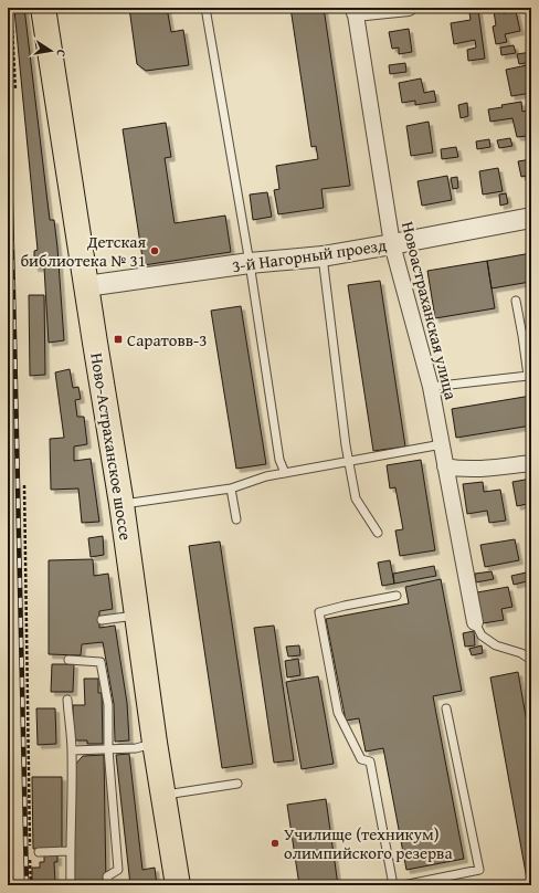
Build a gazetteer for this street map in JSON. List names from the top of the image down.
{
  "streets": {
    "main road": ["Ново-Астраханское шоссе"],
    "street": ["3-й Нагорный проезд", "Новоастраханская улица"]
  },
  "crossings": [
    ["3-й Нагорный проезд", "Новоастраханская улица"],
    ["3-й Нагорный проезд", "Ново-Астраханское шоссе"]
  ],
  "places": {
    "other": ["Детская библиотека № 31", "Училище (техникум) олимпийского резерва"],
    "transit": ["Саратовв-3"]
  },
  "north": "right"
}
